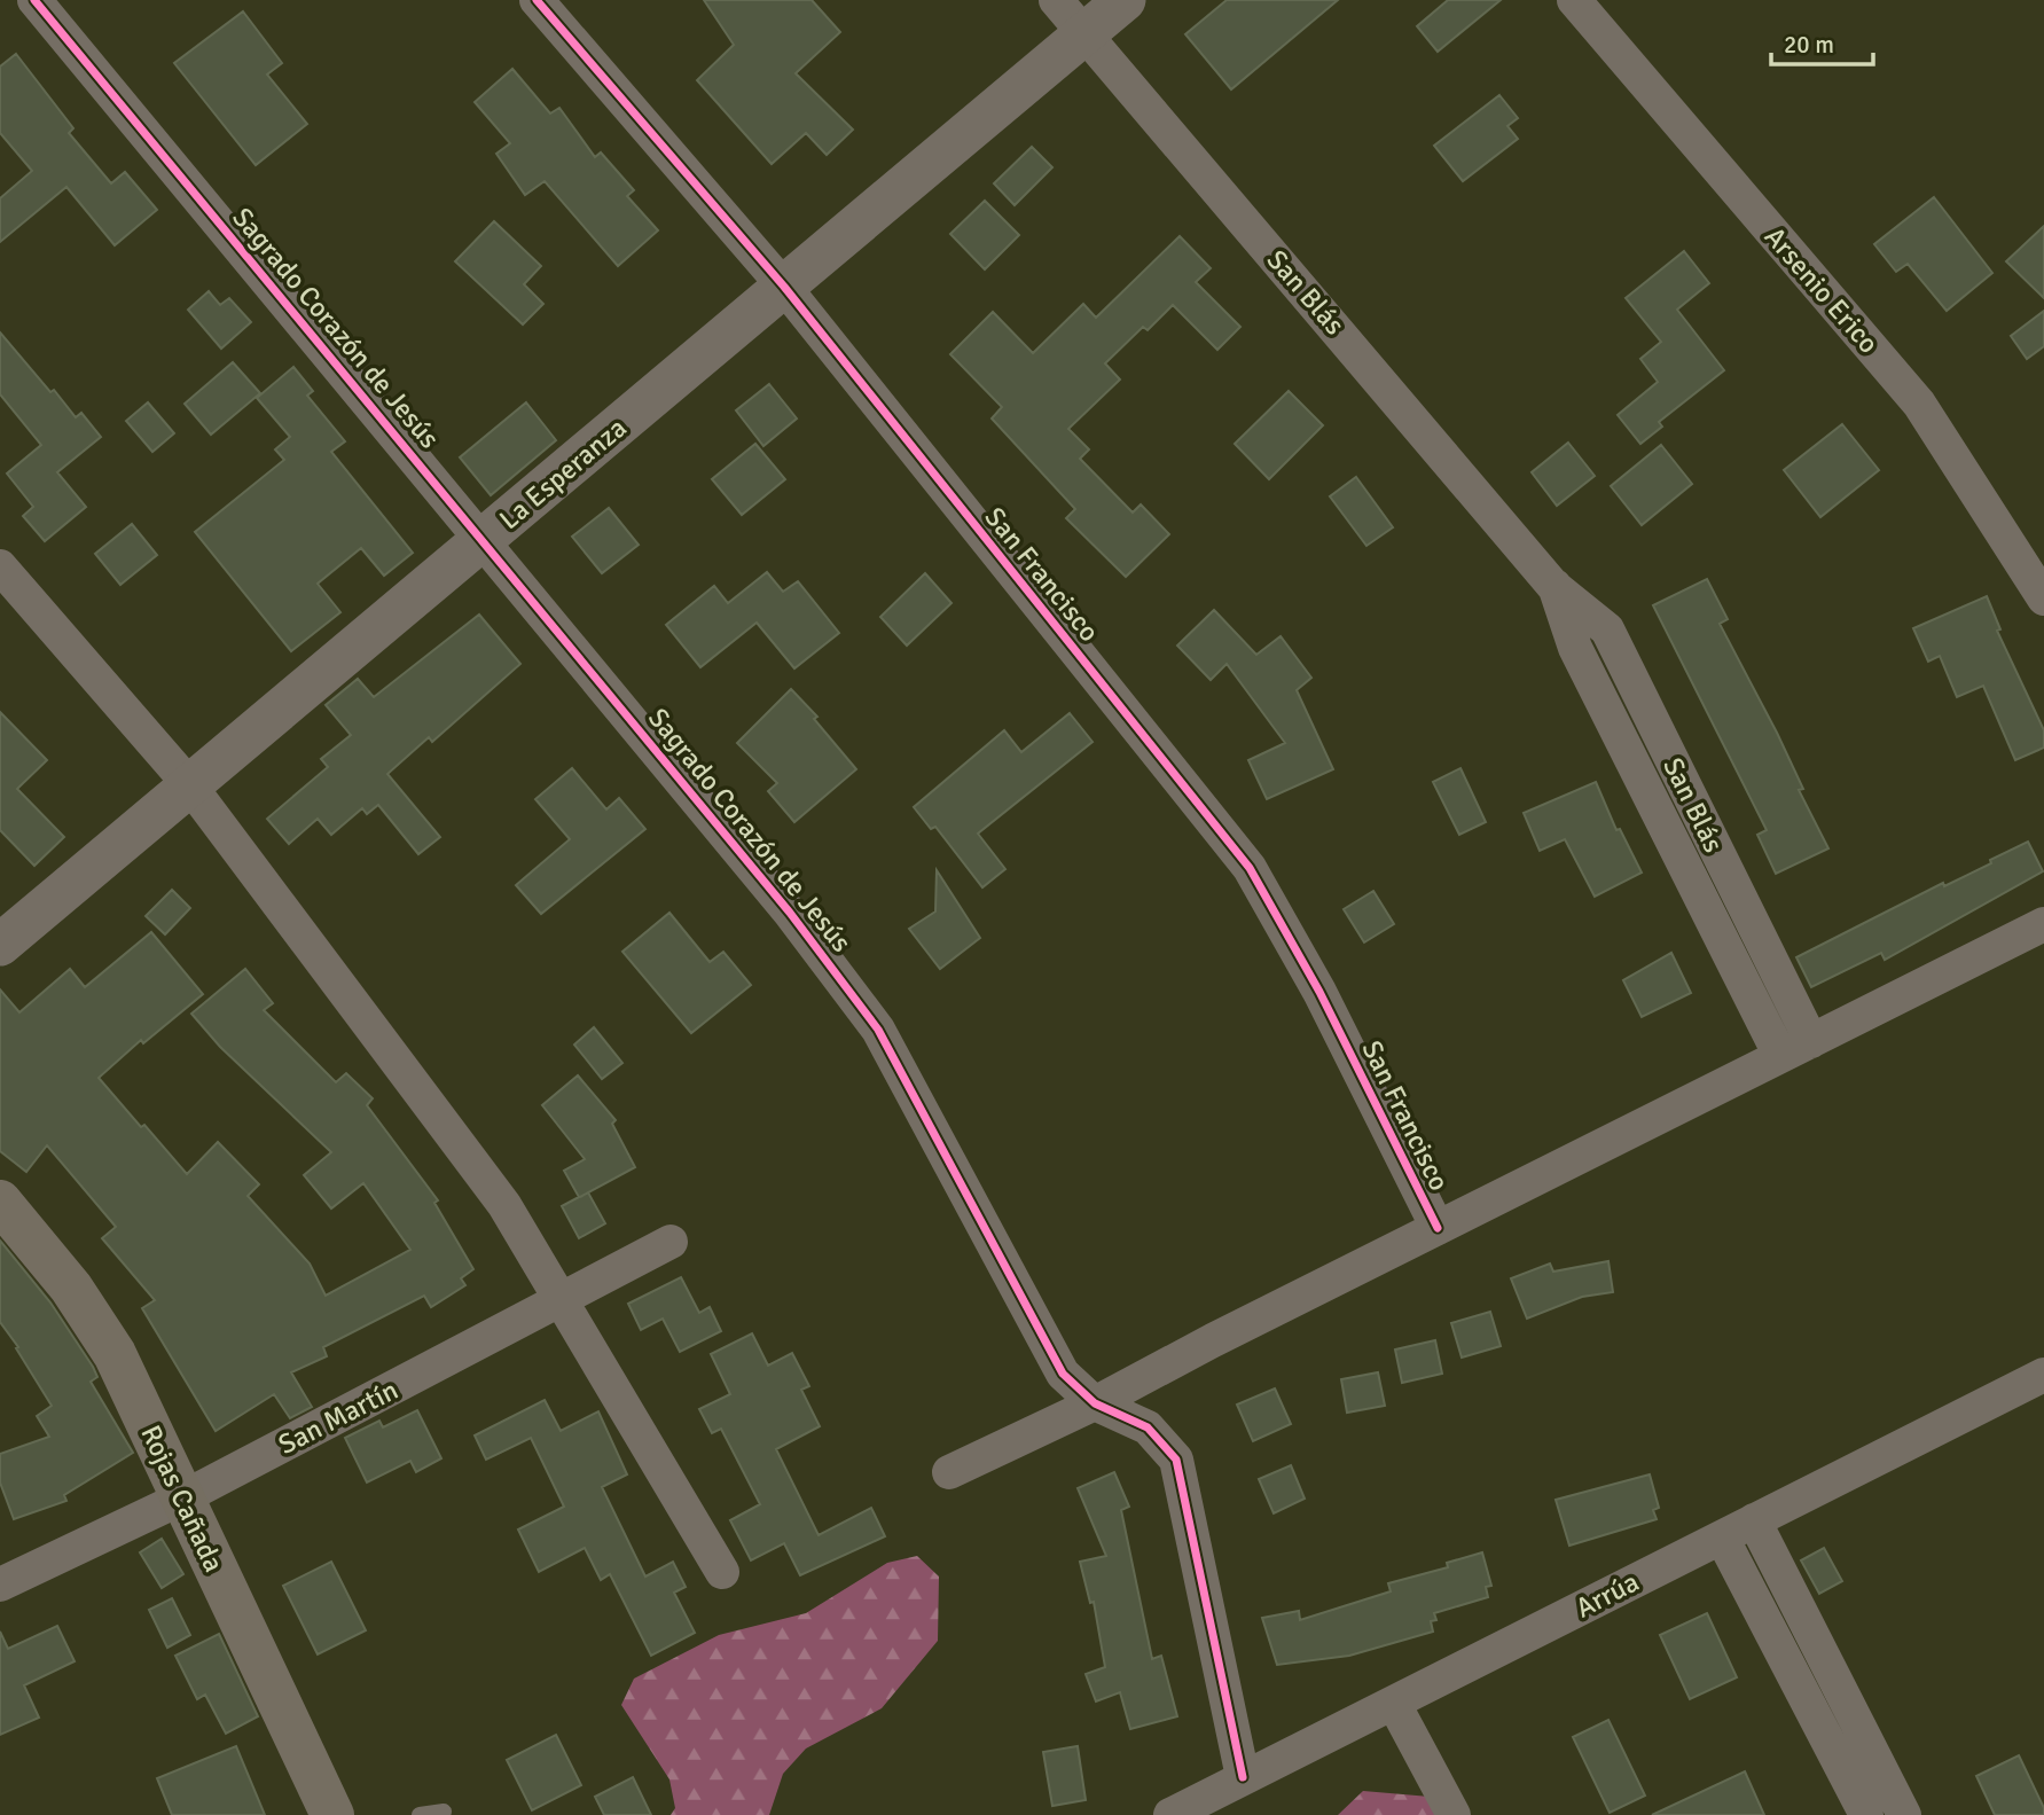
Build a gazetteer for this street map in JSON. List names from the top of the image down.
{
  "streets": {
    "main road": ["Rojas Cañada"],
    "street": [
      "Arsenio Erico",
      "San Blás",
      "Sagrado Corazón de Jesús",
      "La Esperanza",
      "San Francisco",
      "San Martín",
      "Arrúa"
    ]
  },
  "crossings": [
    ["San Blás", "La Esperanza"],
    ["Sagrado Corazón de Jesús", "La Esperanza"],
    ["Sagrado Corazón de Jesús", "Arrúa"],
    ["La Esperanza", "San Francisco"],
    ["San Martín", "Rojas Cañada"]
  ],
  "scale_bar": "20 m"
}
